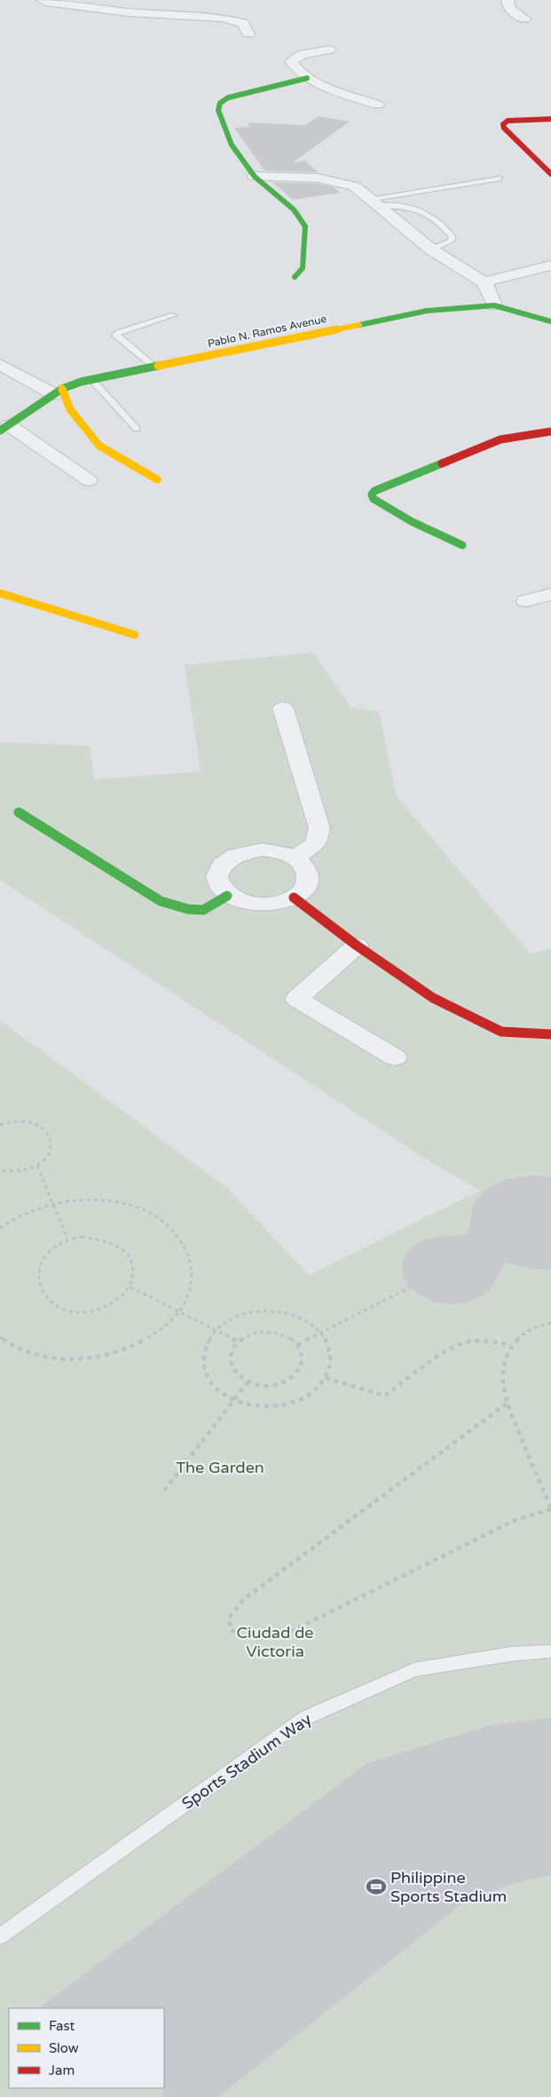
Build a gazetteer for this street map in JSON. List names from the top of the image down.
{
  "streets": {
    "street": ["Pablo N. Ramos Avenue"],
    "lane": ["Sports Stadium Way"]
  },
  "parks": ["The Garden", "Ciudad de Victoria"],
  "places": {
    "sports": ["Philippine Sports Stadium"]
  },
  "legend": ["Fast", "Slow", "Jam"]
}
